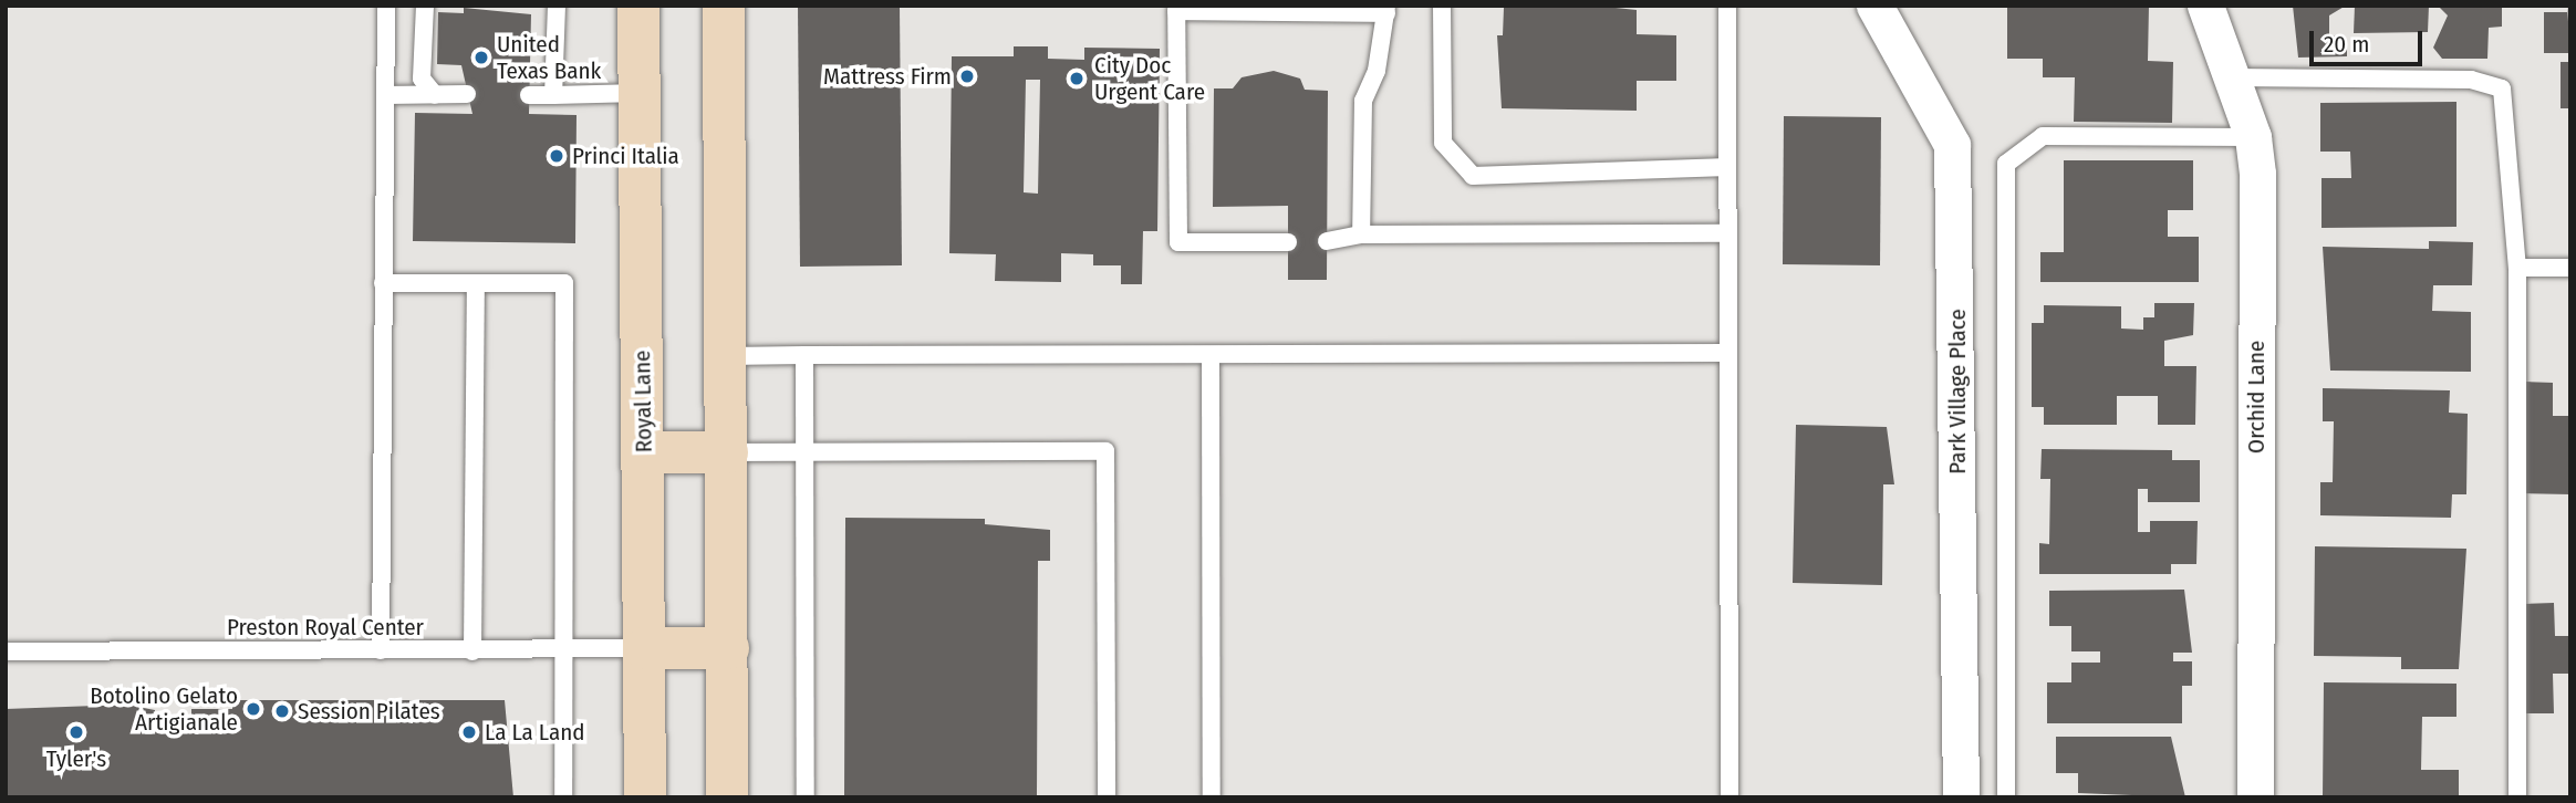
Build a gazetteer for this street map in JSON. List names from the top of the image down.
{
  "streets": {
    "main road": ["Royal Lane"],
    "street": ["Park Village Place", "Orchid Lane"],
    "lane": ["Preston Royal Center"]
  },
  "crossings": [
    ["Royal Lane", "Preston Royal Center"]
  ],
  "places": [
    "United Texas Bank",
    "Mattress Firm",
    "City Doc Urgent Care",
    "Princi Italia",
    "Botolino Gelato Artigianale",
    "Session Pilates",
    "Tyler's",
    "La La Land"
  ],
  "scale_bar": "20 m"
}
